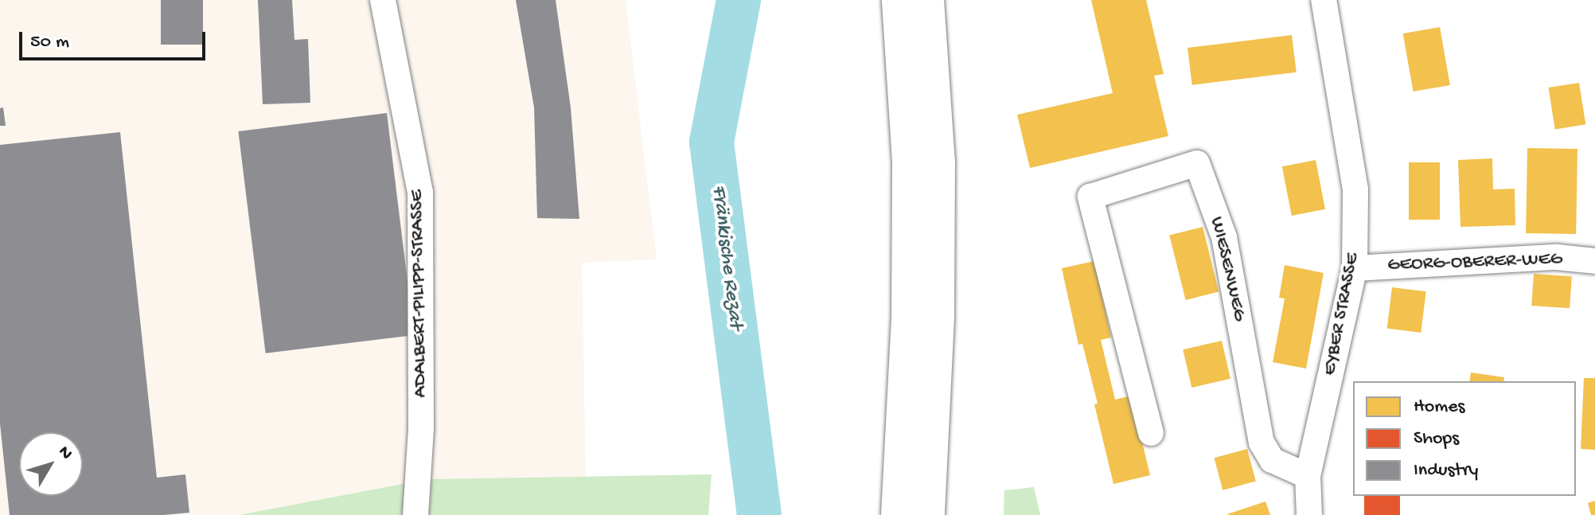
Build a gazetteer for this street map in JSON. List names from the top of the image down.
{
  "streets": {
    "street": [
      "GEORG-OBERER-WEG",
      "WIESENWEG",
      "ADALBERT-PILIPP-STRASSE",
      "EYBER STRASSE"
    ]
  },
  "crossings": [
    ["GEORG-OBERER-WEG", "EYBER STRASSE"],
    ["WIESENWEG", "EYBER STRASSE"]
  ],
  "water": ["Fränkische Rezat"],
  "legend": ["Homes", "Shops", "Industry"],
  "scale_bar": "50 m",
  "north": "top right"
}
